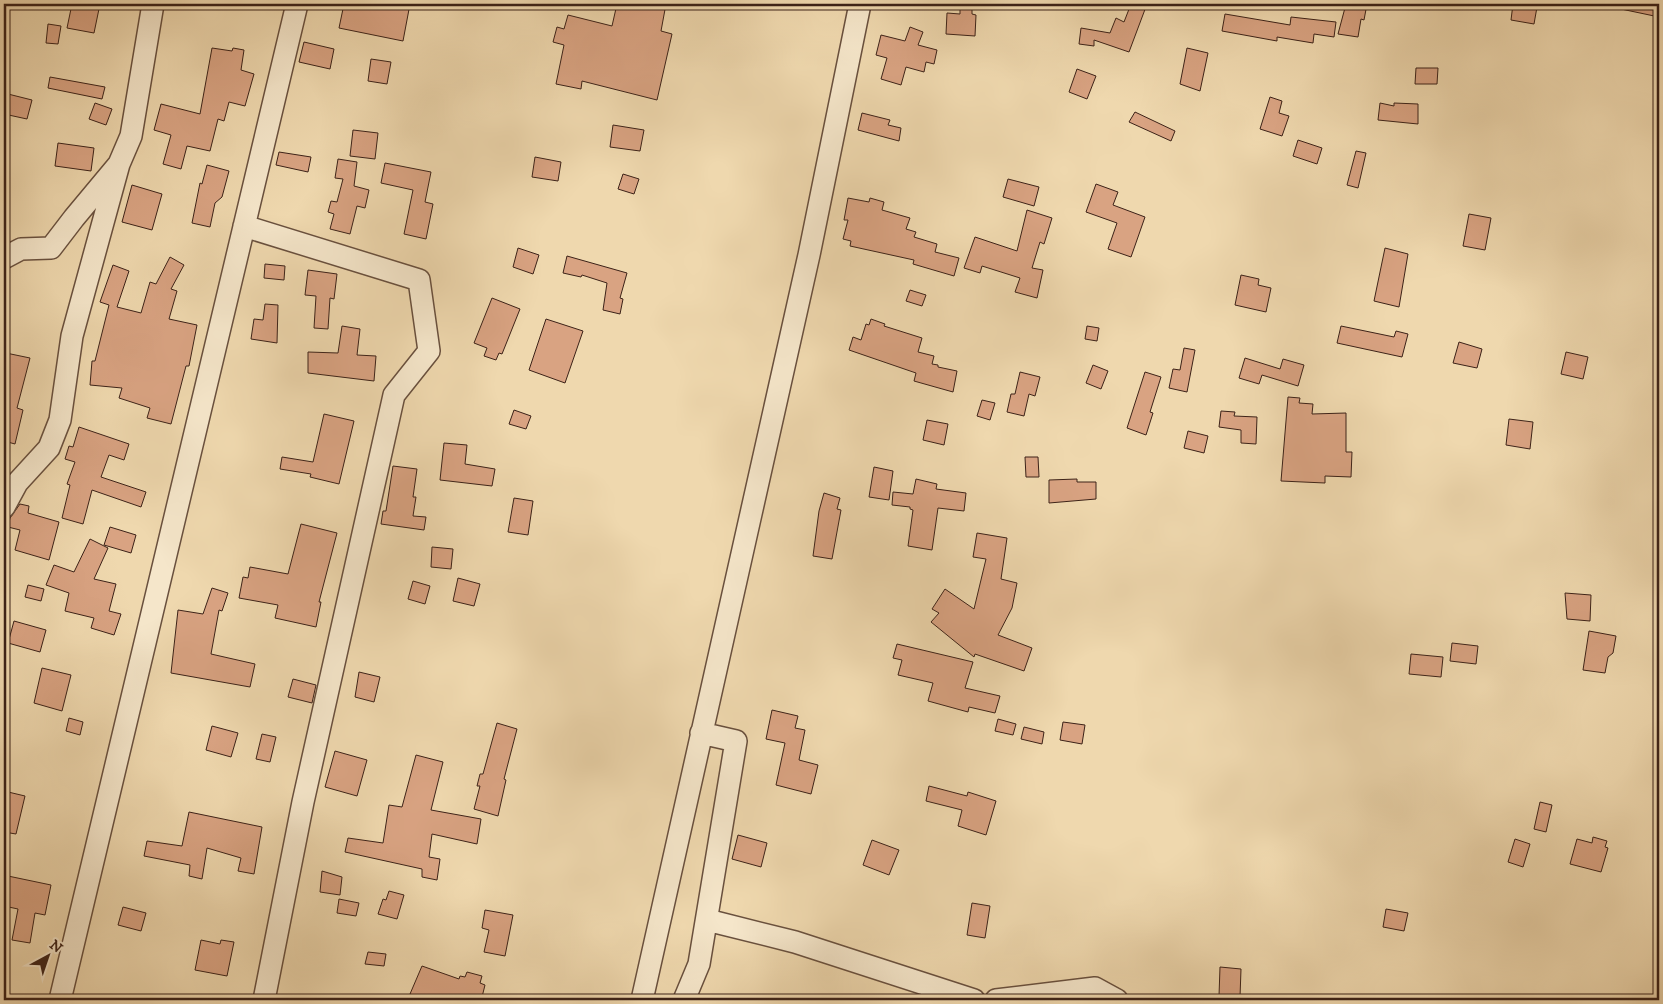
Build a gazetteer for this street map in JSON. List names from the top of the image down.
{
  "north": "top right"
}
